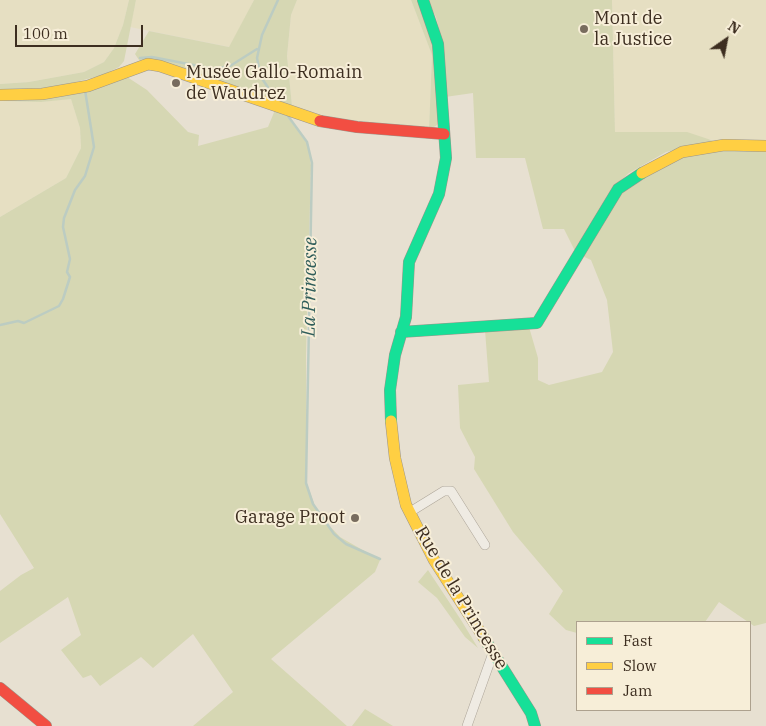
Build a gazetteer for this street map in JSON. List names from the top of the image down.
{
  "streets": {
    "street": ["Rue de la Princesse"]
  },
  "water": ["La Princesse"],
  "places": ["Mont de la Justice", "Musée Gallo-Romain de Waudrez", "Garage Proot"],
  "legend": ["Fast", "Slow", "Jam"],
  "scale_bar": "100 m",
  "north": "top right"
}
